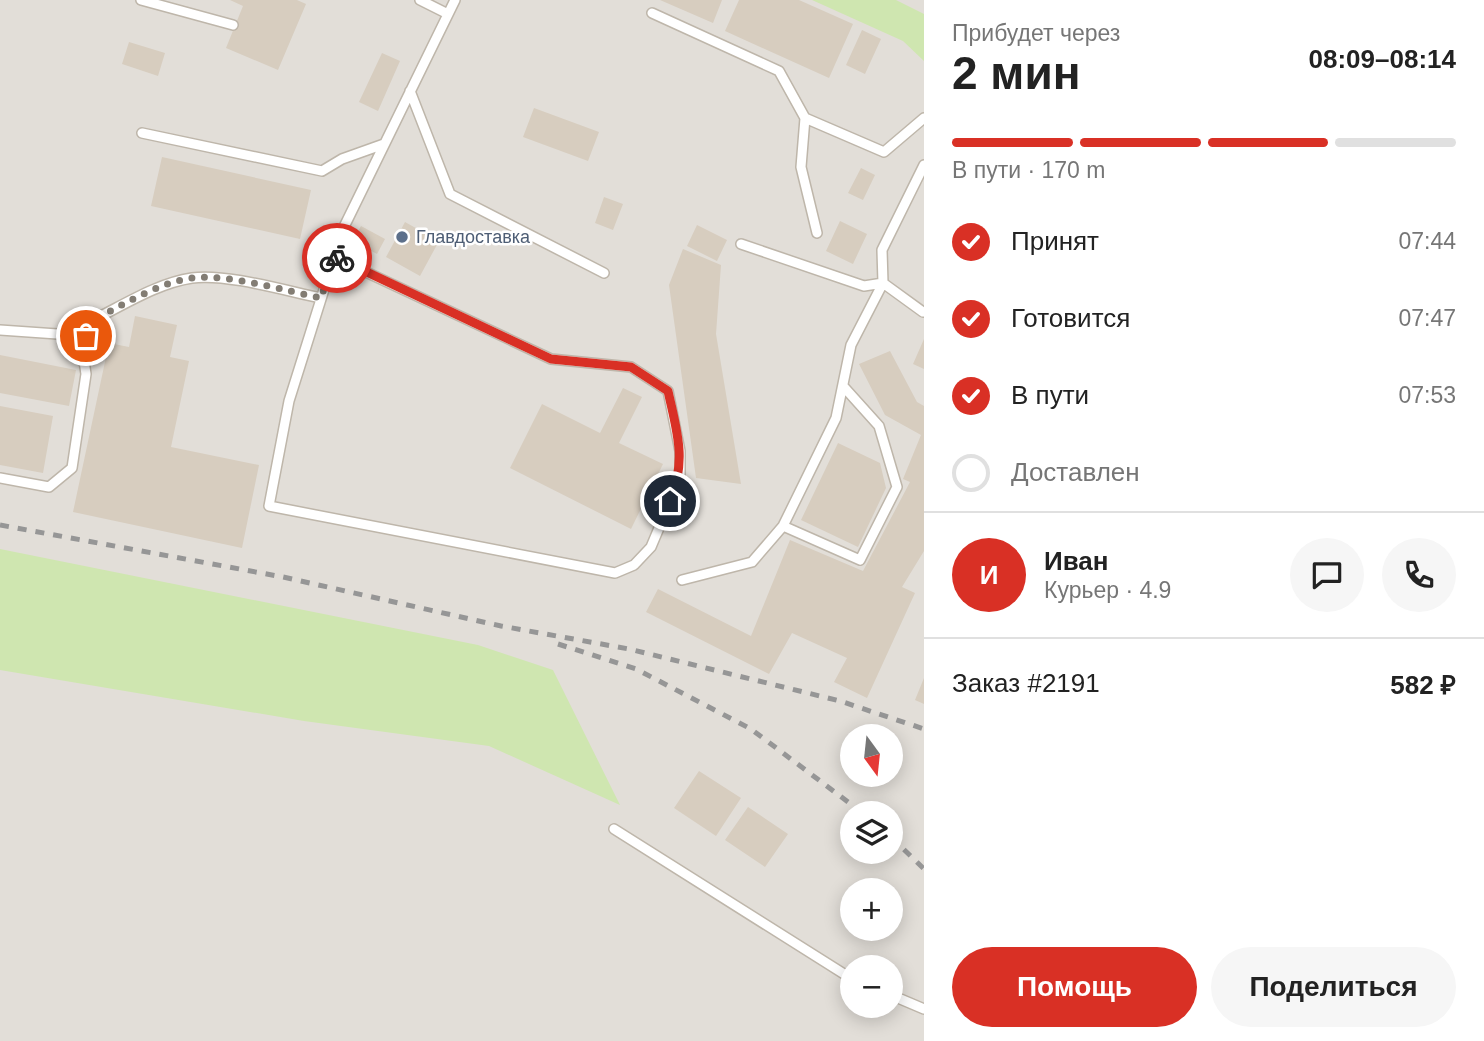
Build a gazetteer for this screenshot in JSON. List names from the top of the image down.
{
  "places": ["Главдоставка"],
  "north": "bottom",
  "page": {
    "heading": ["2 мин", "Прибудет через", "08:09–08:14"],
    "panel": [
      "Иван",
      "Курьер · 4.9",
      "Заказ #2191",
      "582 ₽"
    ],
    "bar": "В пути · 170 m",
    "list": [
      ["Принят", "07:44"],
      ["Готовится", "07:47"],
      ["В пути", "07:53"],
      "Доставлен"
    ],
    "round": "И",
    "map_buttons": ["+", "−"],
    "buttons": ["Помощь", "Поделиться"]
  }
}
